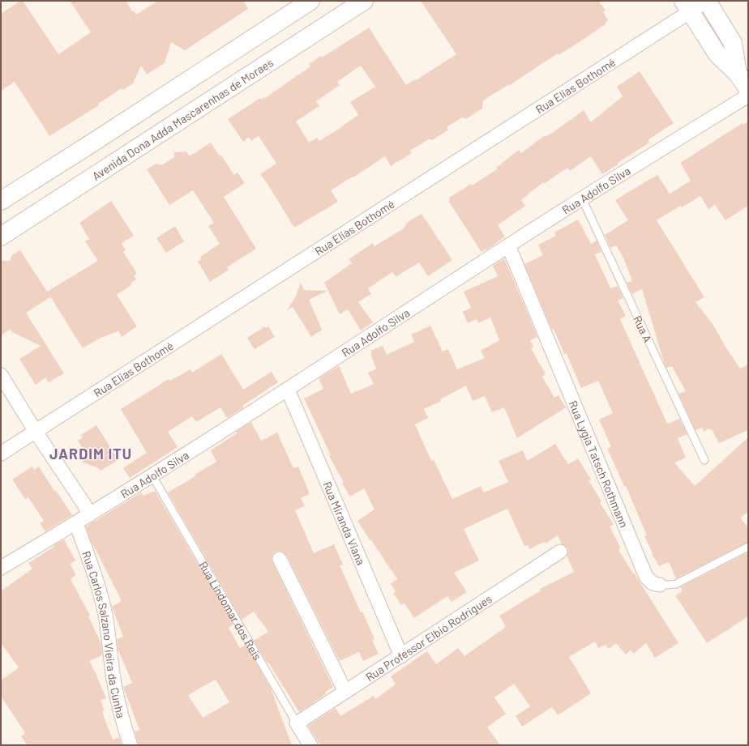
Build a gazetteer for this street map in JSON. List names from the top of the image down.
{
  "streets": {
    "main road": ["Avenida Dona Adda Mascarenhas de Moraes"],
    "street": [
      "Rua Elias Bothomé",
      "Rua Adolfo Silva",
      "Rua Lygia Tatsch Rothmann",
      "Rua Miranda Viana",
      "Rua Lindomar dos Reis",
      "Rua Carlos Salzano Vieira da Cunha",
      "Rua Professor Elbio Rodrigues"
    ],
    "lane": ["Rua A"]
  },
  "crossings": [
    ["Rua Adolfo Silva", "Rua A"],
    ["Rua Adolfo Silva", "Rua Lygia Tatsch Rothmann"],
    ["Rua Adolfo Silva", "Rua Miranda Viana"],
    ["Rua Adolfo Silva", "Rua Lindomar dos Reis"],
    ["Rua Adolfo Silva", "Rua Carlos Salzano Vieira da Cunha"],
    ["Rua Miranda Viana", "Rua Professor Elbio Rodrigues"],
    ["Rua Lindomar dos Reis", "Rua Professor Elbio Rodrigues"]
  ],
  "districts": ["JARDIM ITU"]
}
